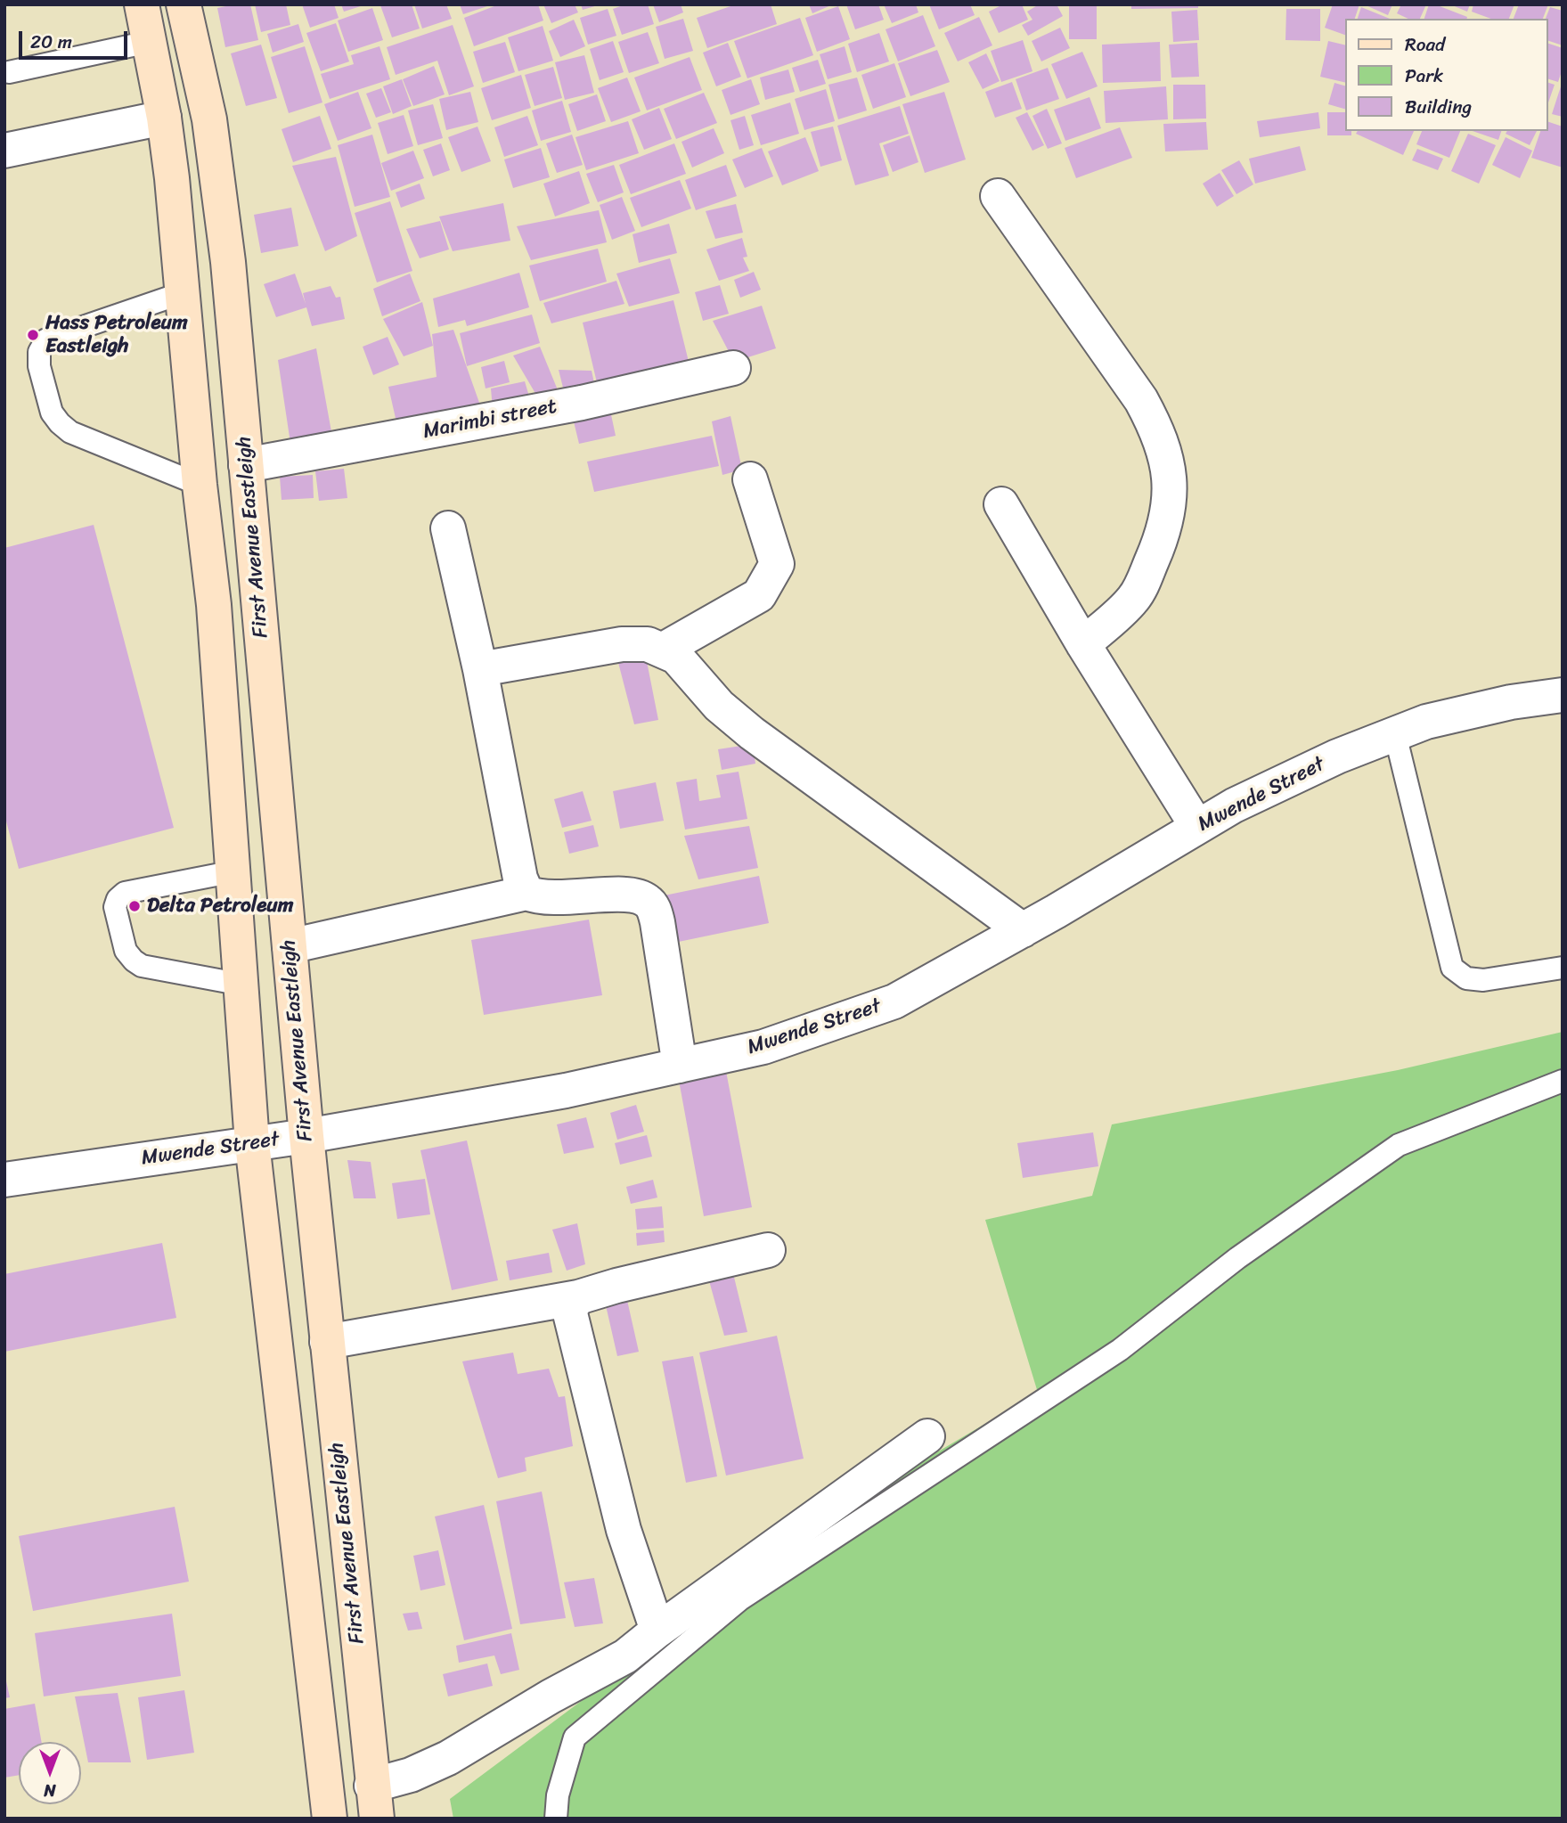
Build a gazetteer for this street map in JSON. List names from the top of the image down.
{
  "streets": {
    "main road": ["First Avenue Eastleigh"],
    "street": ["Marimbi street", "Mwende Street"]
  },
  "crossings": [
    ["Marimbi street", "First Avenue Eastleigh"],
    ["First Avenue Eastleigh", "Mwende Street"]
  ],
  "places": ["Hass Petroleum Eastleigh", "Delta Petroleum"],
  "legend": ["Road", "Park", "Building"],
  "scale_bar": "20 m",
  "north": "bottom"
}
